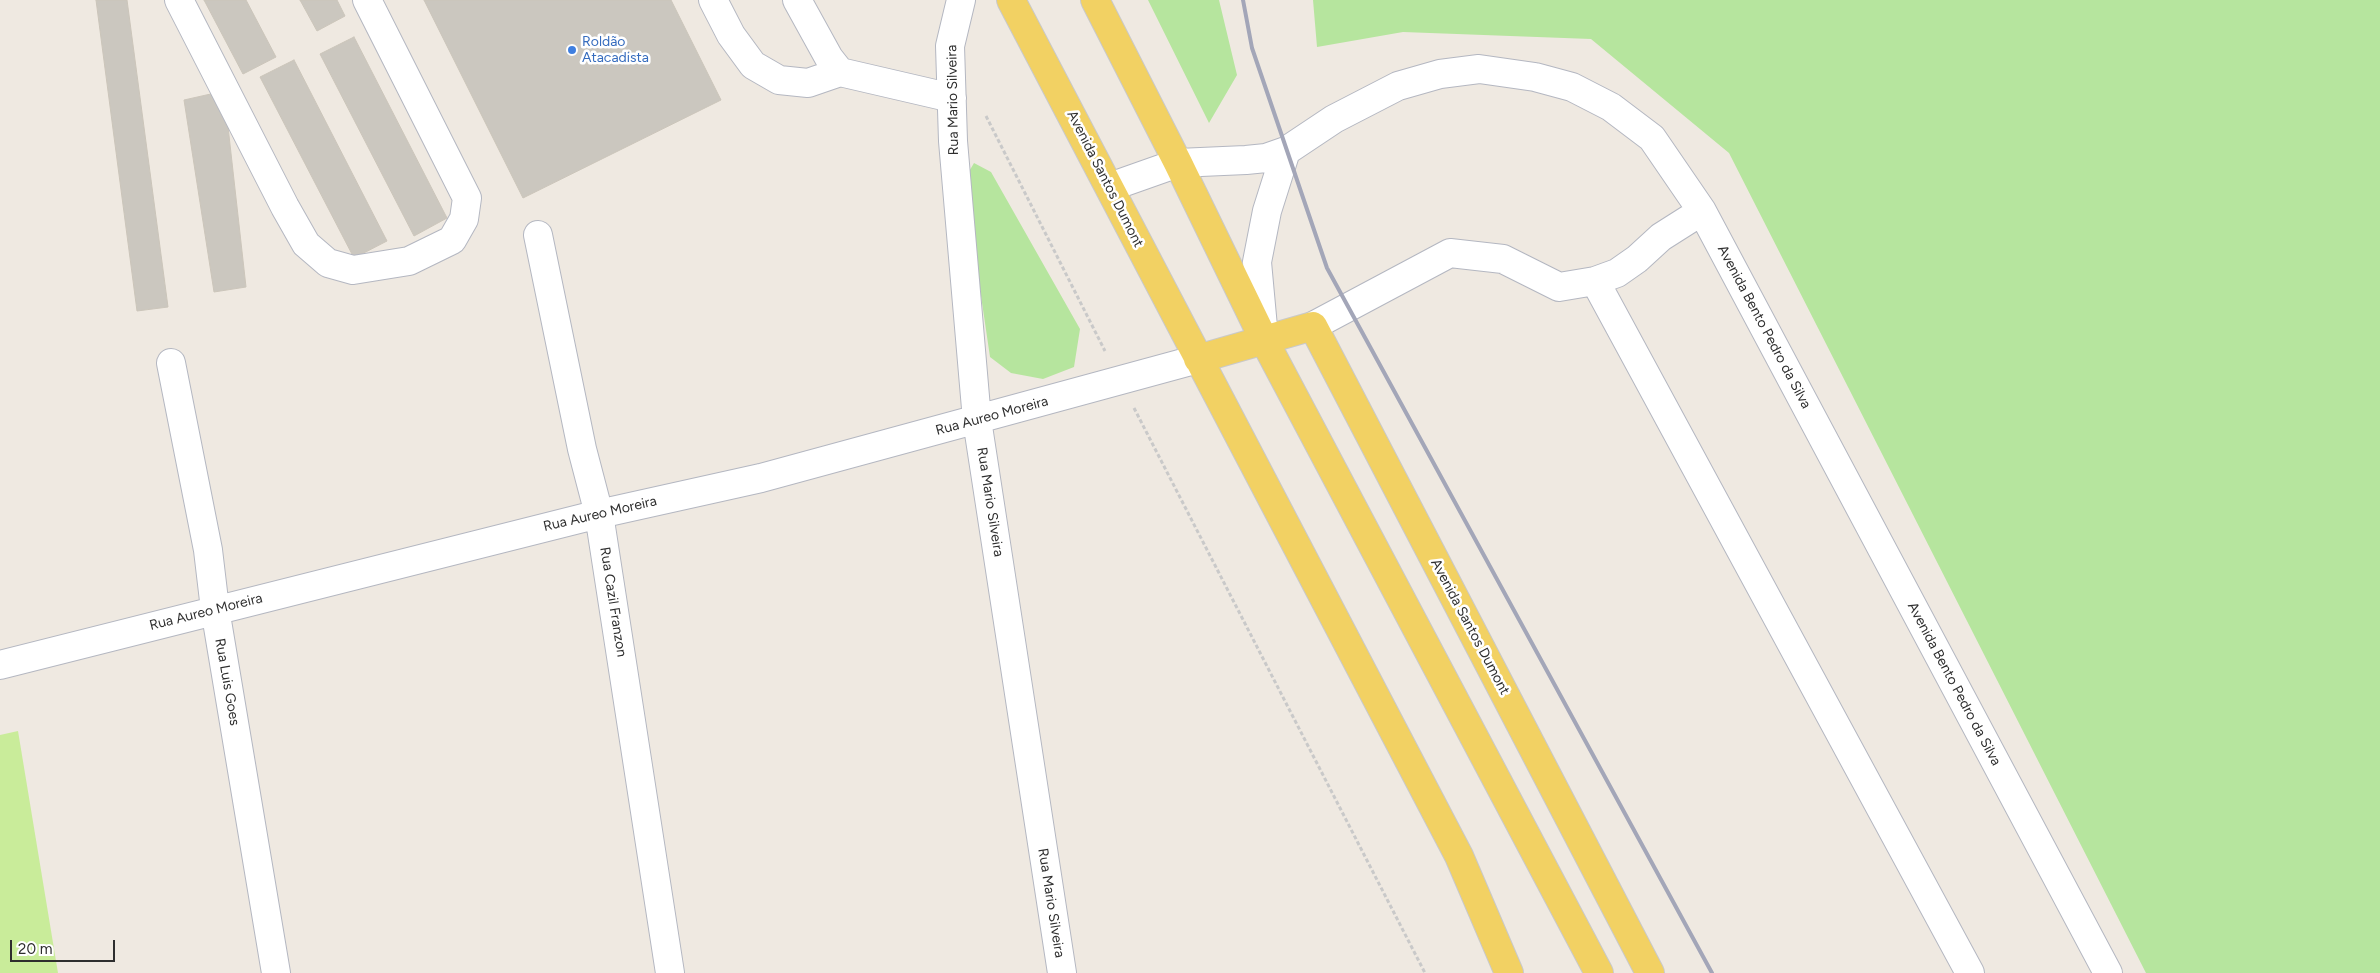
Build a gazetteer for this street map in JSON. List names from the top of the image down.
{
  "streets": {
    "main road": ["Avenida Santos Dumont"],
    "street": [
      "Rua Mario Silveira",
      "Avenida Bento Pedro da Silva",
      "Rua Aureo Moreira",
      "Rua Cazil Franzon",
      "Rua Luis Goes"
    ]
  },
  "crossings": [
    ["Rua Mario Silveira", "Rua Aureo Moreira"],
    ["Avenida Santos Dumont", "Avenida Bento Pedro da Silva"],
    ["Avenida Santos Dumont", "Rua Aureo Moreira"],
    ["Rua Aureo Moreira", "Rua Cazil Franzon"],
    ["Rua Aureo Moreira", "Rua Luis Goes"]
  ],
  "places": ["Roldão Atacadista"],
  "scale_bar": "20 m"
}
